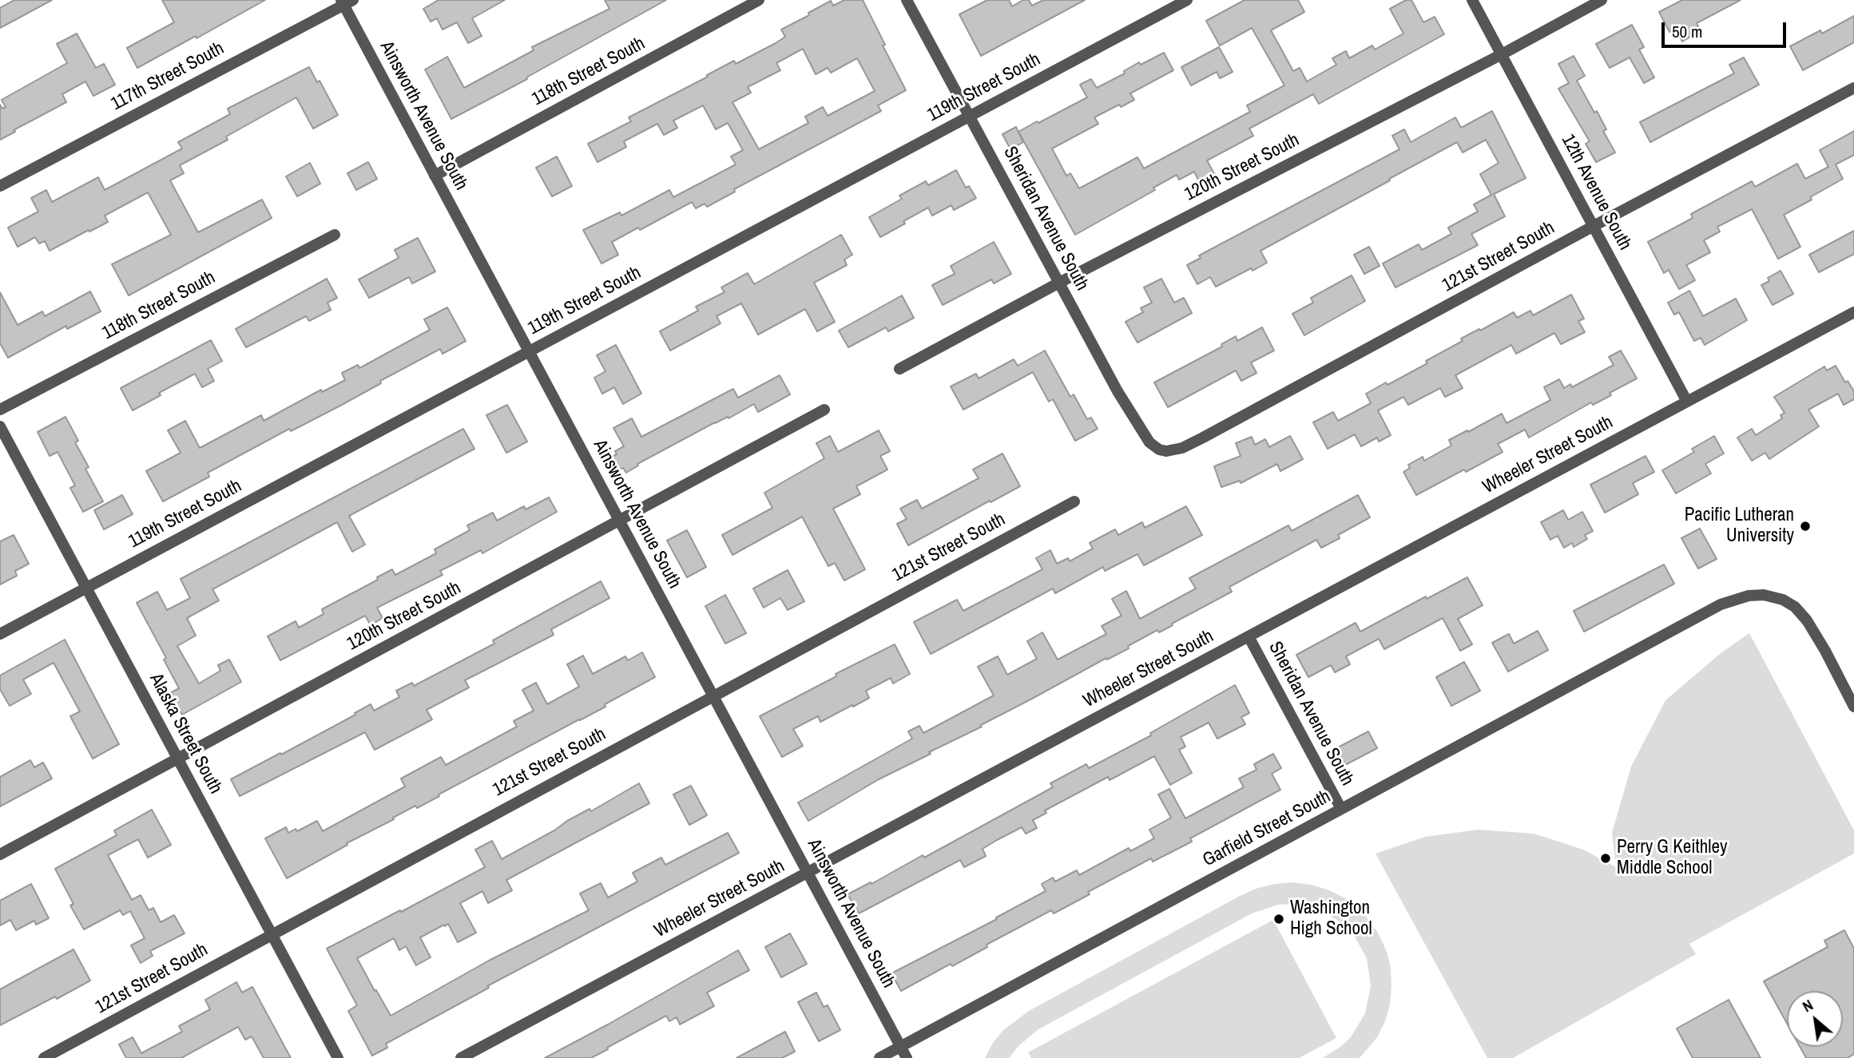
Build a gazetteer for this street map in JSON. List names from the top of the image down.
{
  "streets": {
    "street": [
      "118th Street South",
      "117th Street South",
      "119th Street South",
      "Ainsworth Avenue South",
      "120th Street South",
      "12th Avenue South",
      "Sheridan Avenue South",
      "121st Street South",
      "Wheeler Street South",
      "Alaska Street South",
      "Garfield Street South"
    ]
  },
  "crossings": [
    ["118th Street South", "Ainsworth Avenue South"],
    ["117th Street South", "Ainsworth Avenue South"],
    ["119th Street South", "Ainsworth Avenue South"],
    ["119th Street South", "Sheridan Avenue South"],
    ["119th Street South", "Alaska Street South"],
    ["Ainsworth Avenue South", "120th Street South"],
    ["Ainsworth Avenue South", "121st Street South"],
    ["Ainsworth Avenue South", "Wheeler Street South"],
    ["Ainsworth Avenue South", "Garfield Street South"],
    ["120th Street South", "12th Avenue South"],
    ["120th Street South", "Sheridan Avenue South"],
    ["120th Street South", "Alaska Street South"],
    ["12th Avenue South", "121st Street South"],
    ["12th Avenue South", "Wheeler Street South"],
    ["Sheridan Avenue South", "121st Street South"],
    ["Sheridan Avenue South", "Wheeler Street South"],
    ["Sheridan Avenue South", "Garfield Street South"],
    ["121st Street South", "Alaska Street South"]
  ],
  "places": ["Pacific Lutheran University", "Perry G Keithley Middle School", "Washington High School"],
  "scale_bar": "50 m",
  "north": "top left"
}
